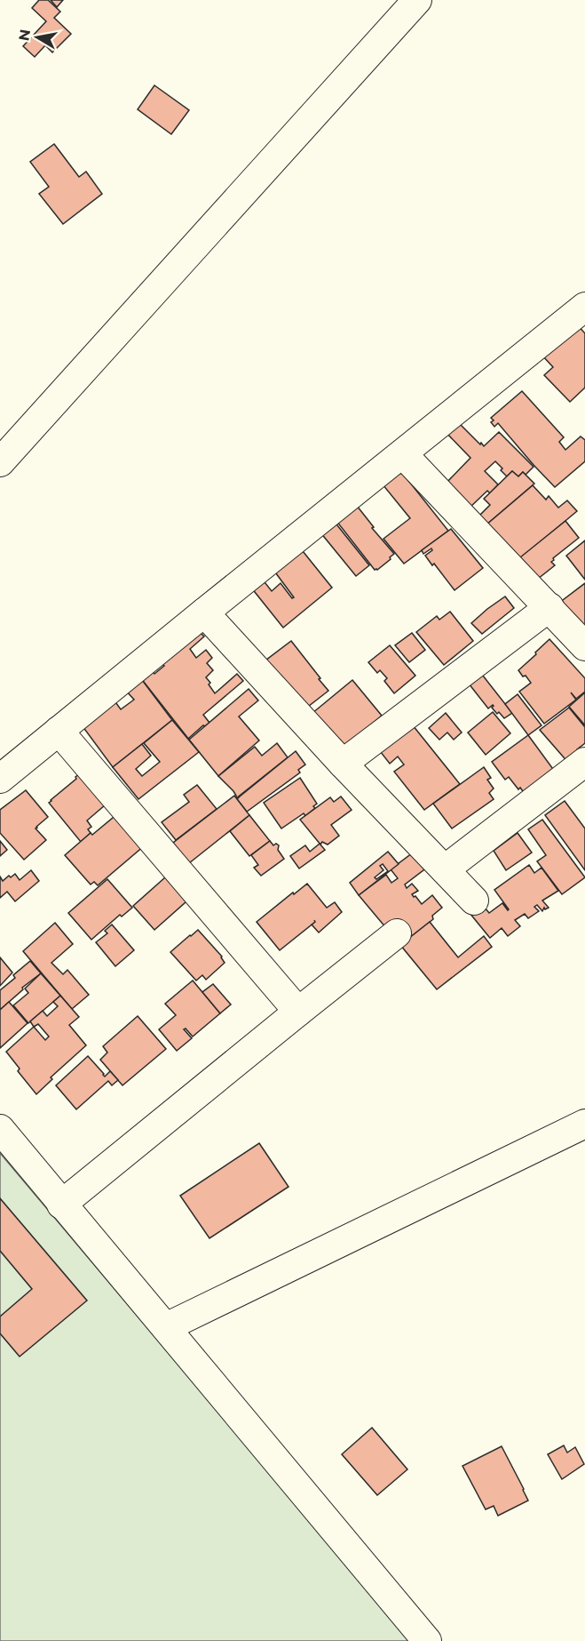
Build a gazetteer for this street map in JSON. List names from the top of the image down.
{
  "north": "left"
}
